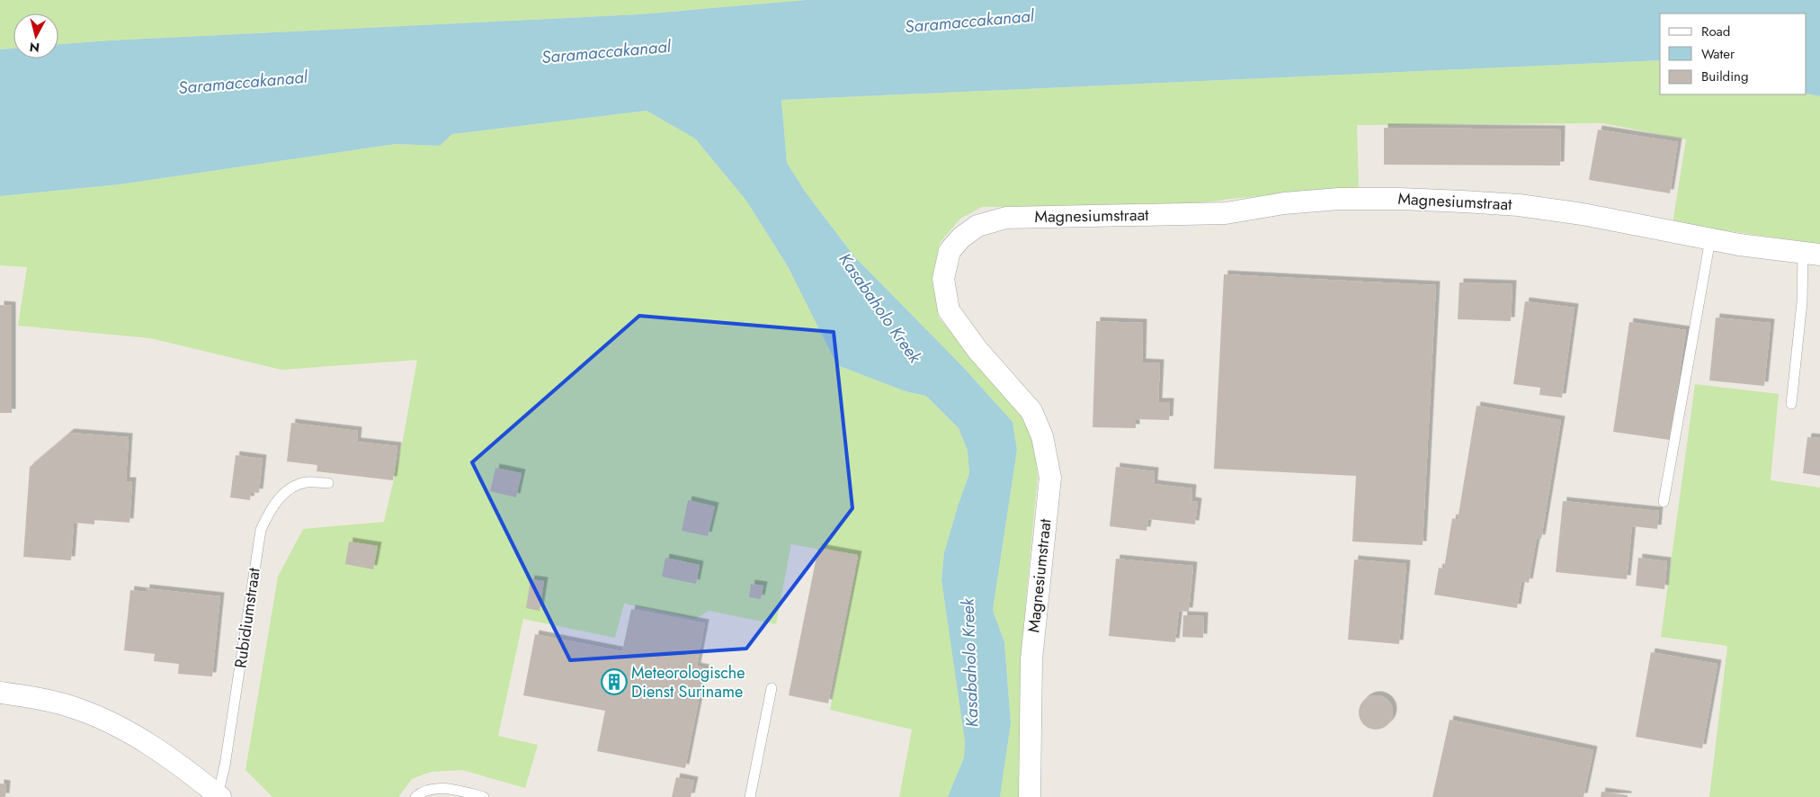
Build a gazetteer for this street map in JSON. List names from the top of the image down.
{
  "streets": {
    "street": ["Magnesiumstraat"],
    "lane": ["Rubidiumstraat"]
  },
  "water": ["Saramaccakanaal", "Kasabaholo Kreek"],
  "places": {
    "building": ["Meteorologische Dienst Suriname"]
  },
  "legend": ["Road", "Water", "Building"],
  "north": "bottom"
}
